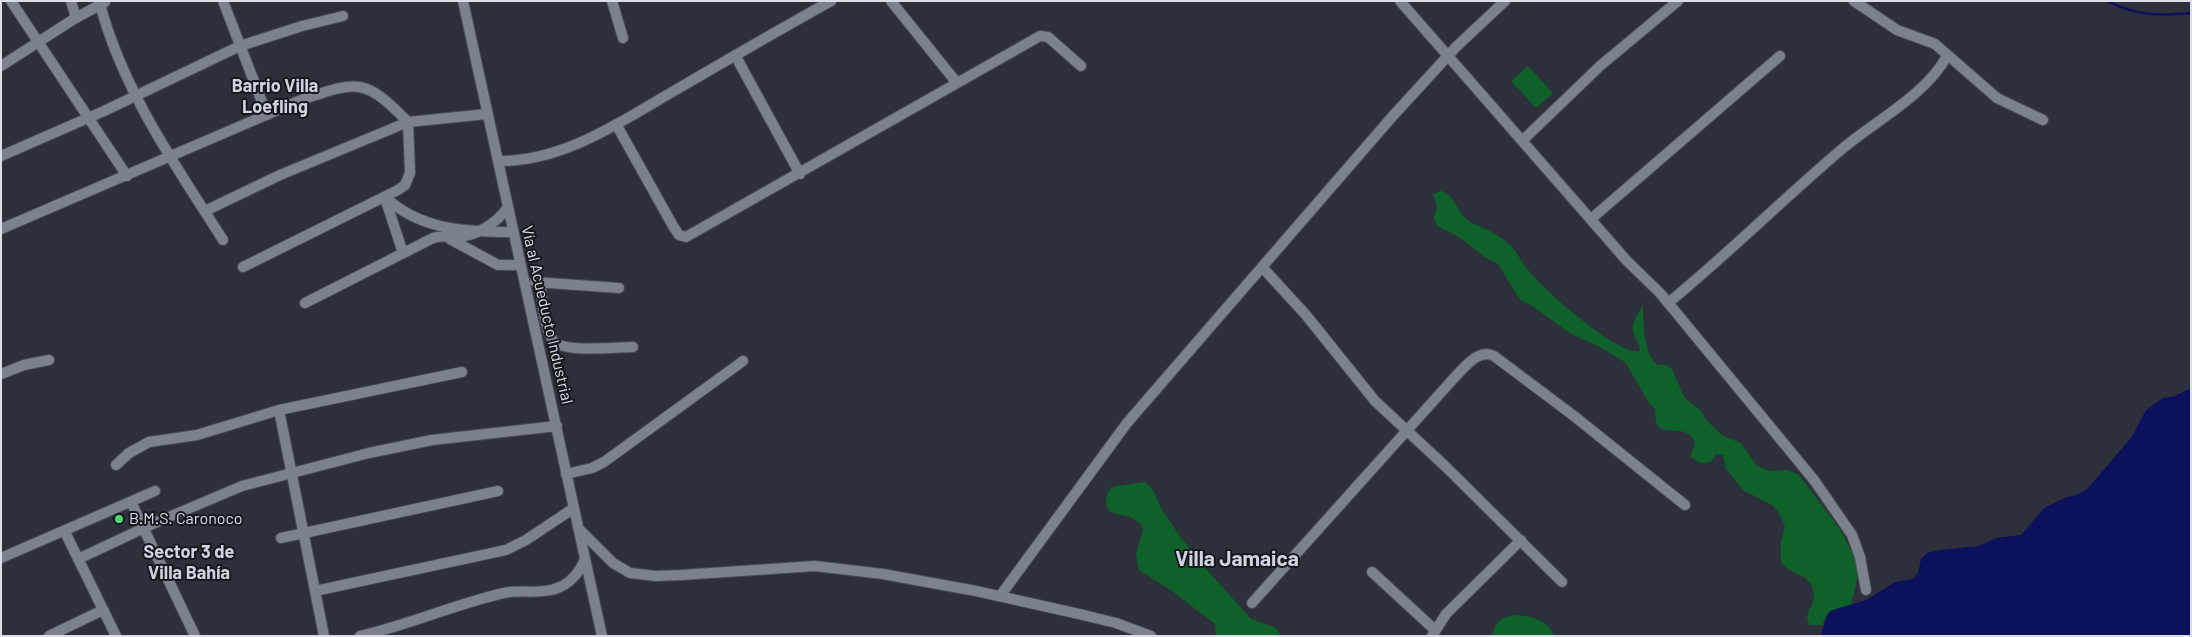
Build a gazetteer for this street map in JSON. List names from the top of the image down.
{
  "streets": {
    "street": ["Vía al Acueducto Industrial"]
  },
  "districts": ["Barrio Villa Loefling", "Sector 3 de Villa Bahía", "Villa Jamaica"],
  "places": ["B.M.S. Caronoco"]
}
